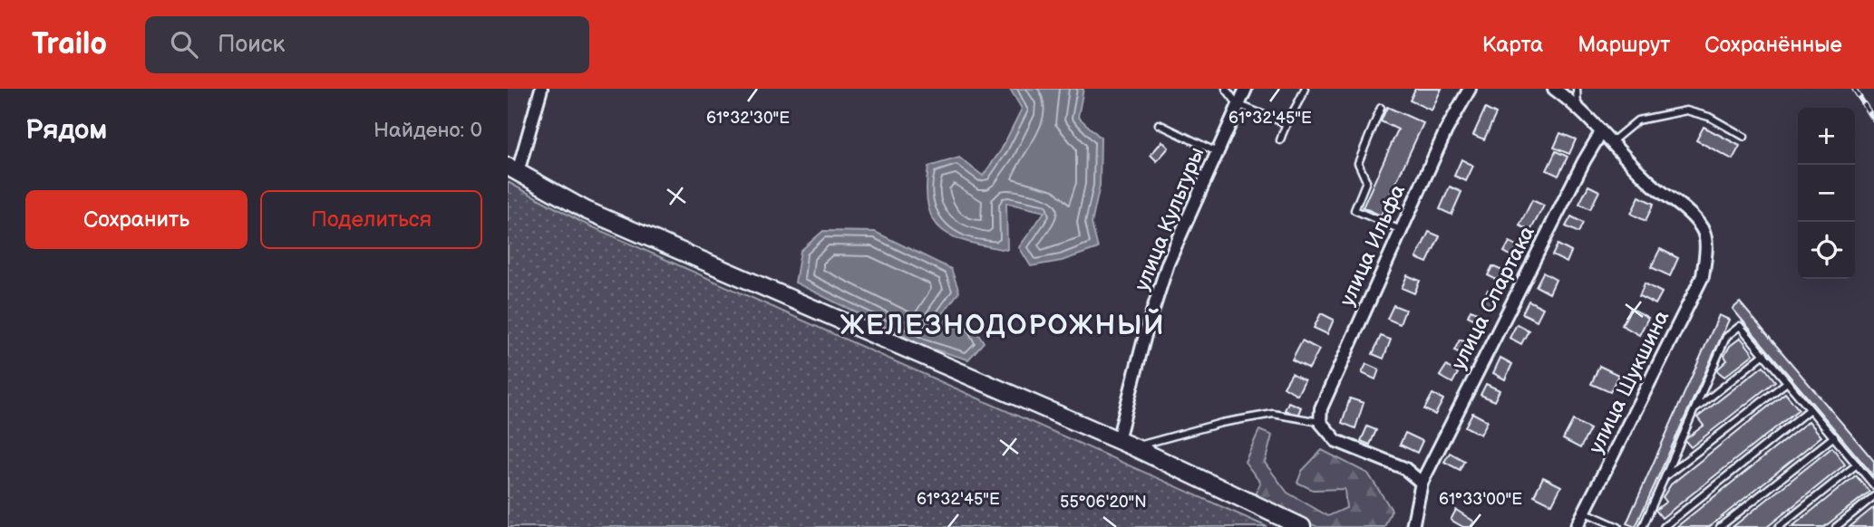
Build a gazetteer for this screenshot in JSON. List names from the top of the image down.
{
  "streets": {
    "street": [
      "улица Культуры",
      "улица Ильфа",
      "улица Спартака",
      "улица Шукшина"
    ]
  },
  "districts": ["ЖЕЛЕЗНОДОРОЖНЫЙ"],
  "page": {
    "header": "Trailo",
    "search": "Поиск",
    "nav": ["Карта", "Маршрут", "Сохранённые"],
    "heading": ["Рядом", "Найдено: 0"],
    "map_buttons": ["+", "−"],
    "buttons": ["Сохранить", "Поделиться"]
  },
  "coordinates": [
    "61°32'30\"E",
    "61°32'45\"E",
    "61°33'00\"E",
    "55°06'20\"N"
  ]
}
